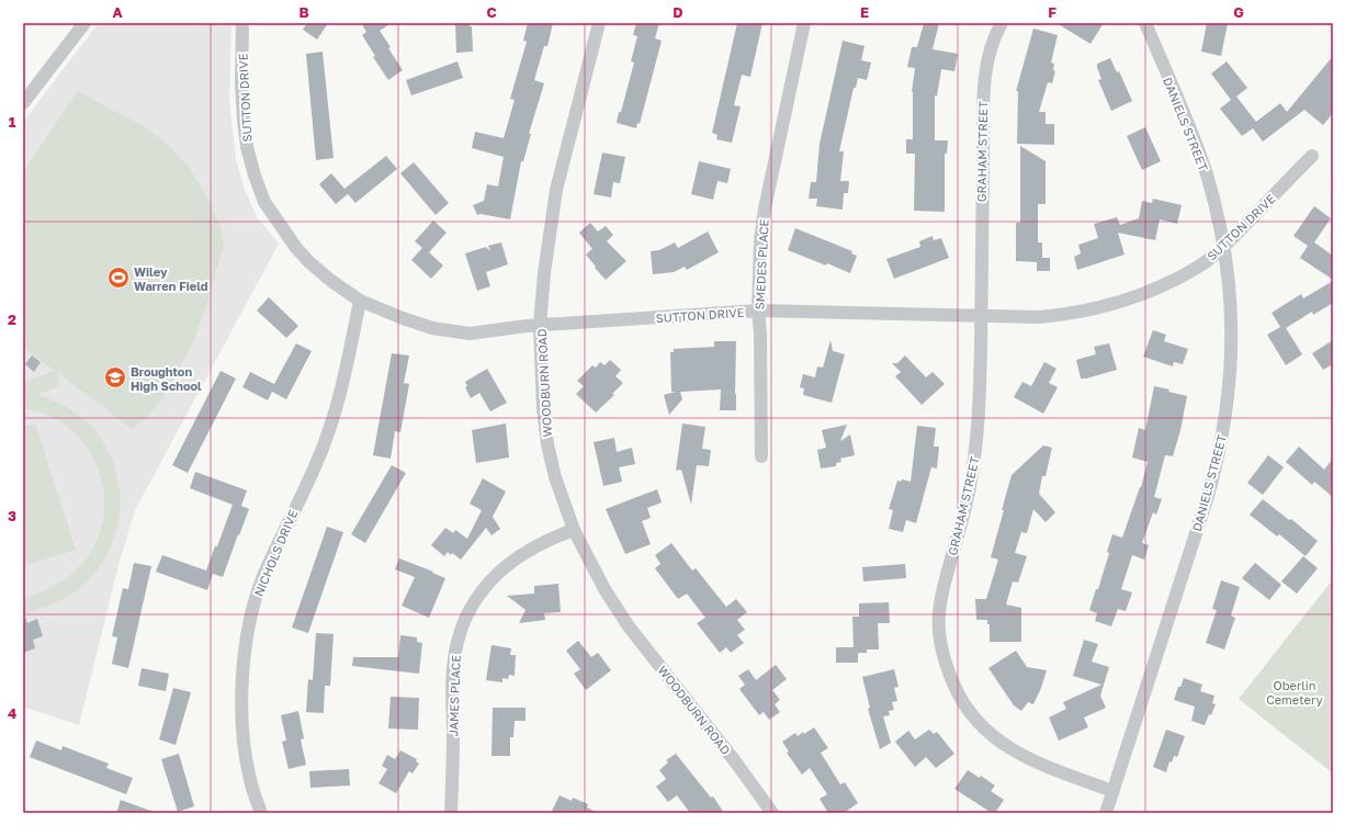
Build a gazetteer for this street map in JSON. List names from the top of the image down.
{
  "streets": {
    "street": [
      "SUTTON DRIVE",
      "DANIELS STREET",
      "GRAHAM STREET",
      "SMEDES PLACE",
      "WOODBURN ROAD",
      "NICHOLS DRIVE",
      "JAMES PLACE"
    ]
  },
  "crossings": [
    ["SUTTON DRIVE", "DANIELS STREET"],
    ["SUTTON DRIVE", "GRAHAM STREET"],
    ["SUTTON DRIVE", "SMEDES PLACE"],
    ["SUTTON DRIVE", "WOODBURN ROAD"],
    ["SUTTON DRIVE", "NICHOLS DRIVE"],
    ["DANIELS STREET", "GRAHAM STREET"],
    ["WOODBURN ROAD", "JAMES PLACE"]
  ],
  "parks": ["Oberlin Cemetery"],
  "places": {
    "sports": ["Wiley Warren Field"],
    "school or university": ["Broughton High School"]
  },
  "grid": {
    "columns": [
      "A",
      "B",
      "C",
      "D",
      "E",
      "F",
      "G"
    ],
    "rows": [
      "1",
      "2",
      "3",
      "4"
    ]
  }
}
